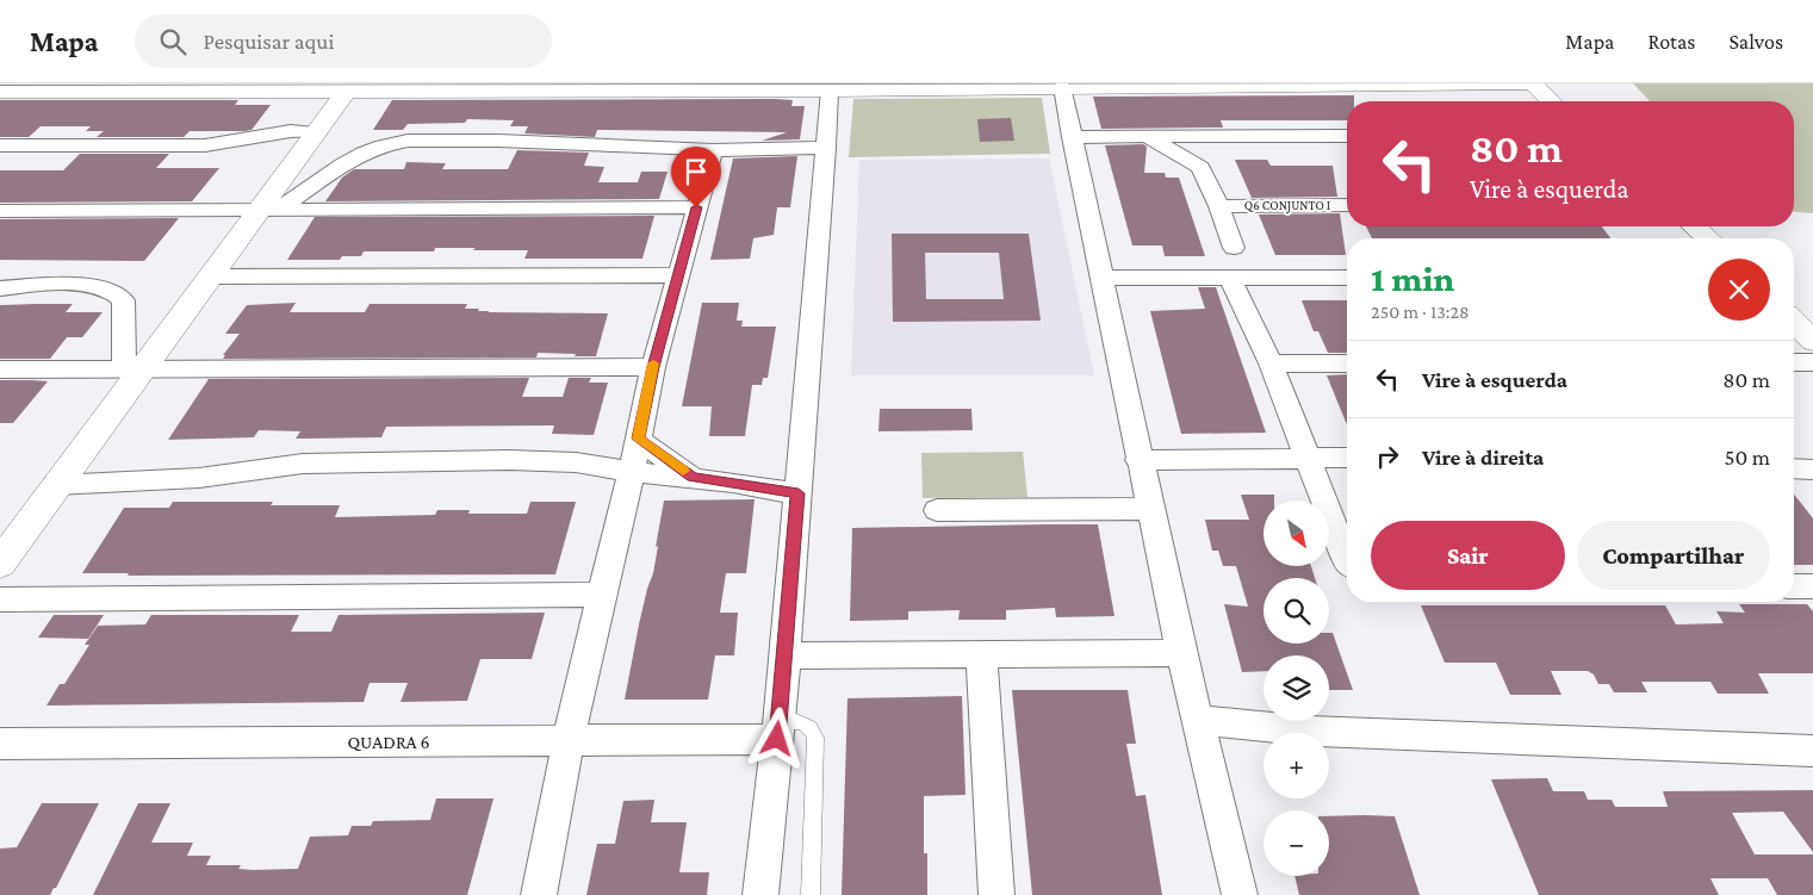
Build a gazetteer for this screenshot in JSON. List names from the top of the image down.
{
  "streets": {
    "street": ["Q6 CONJUNTO I", "QUADRA 6"]
  },
  "north": "bottom right",
  "page": {
    "header": "Mapa",
    "search": "Pesquisar aqui",
    "nav": ["Mapa", "Rotas", "Salvos"],
    "turn": ["80 m", "Vire à esquerda"],
    "heading": ["1 min", "250 m · 13:28"],
    "list": [
      {
        "name": "Vire à esquerda",
        "value": "80 m"
      },
      {
        "name": "Vire à direita",
        "value": "50 m"
      }
    ],
    "map_buttons": ["+", "−"],
    "buttons": ["Sair", "Compartilhar"]
  }
}
